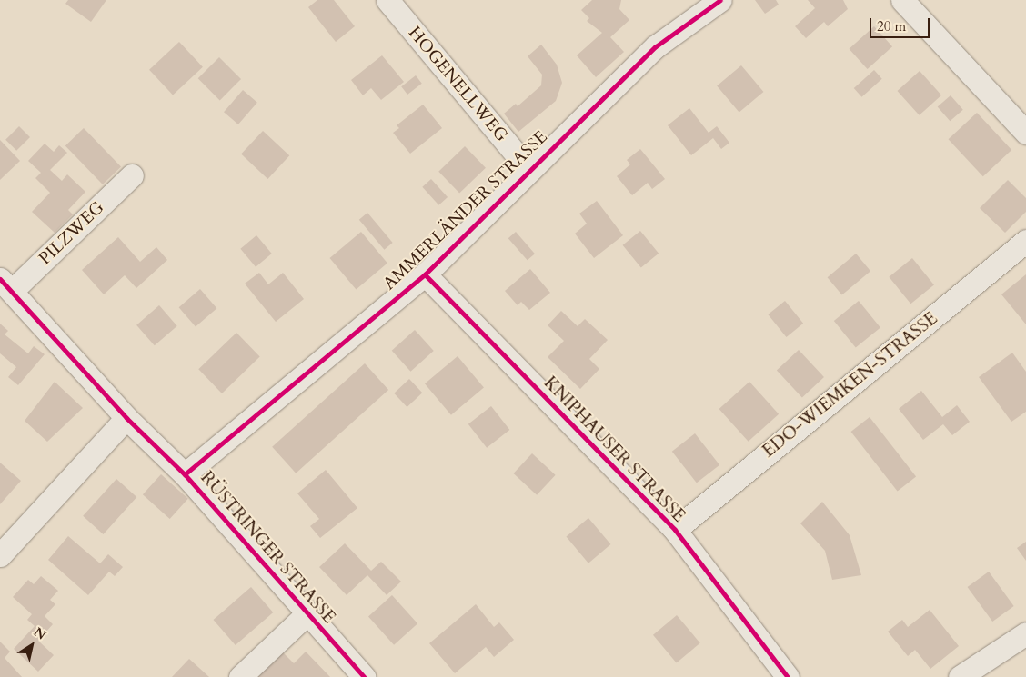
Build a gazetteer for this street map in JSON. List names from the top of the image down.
{
  "streets": {
    "street": [
      "HOGENELLWEG",
      "AMMERLÄNDER STRASSE",
      "PILZWEG",
      "EDO-WIEMKEN-STRASSE",
      "KNIPHAUSER STRASSE",
      "RÜSTRINGER STRASSE"
    ]
  },
  "crossings": [
    ["HOGENELLWEG", "AMMERLÄNDER STRASSE"],
    ["AMMERLÄNDER STRASSE", "KNIPHAUSER STRASSE"],
    ["AMMERLÄNDER STRASSE", "RÜSTRINGER STRASSE"],
    ["PILZWEG", "RÜSTRINGER STRASSE"],
    ["EDO-WIEMKEN-STRASSE", "KNIPHAUSER STRASSE"]
  ],
  "scale_bar": "20 m",
  "north": "top right"
}
